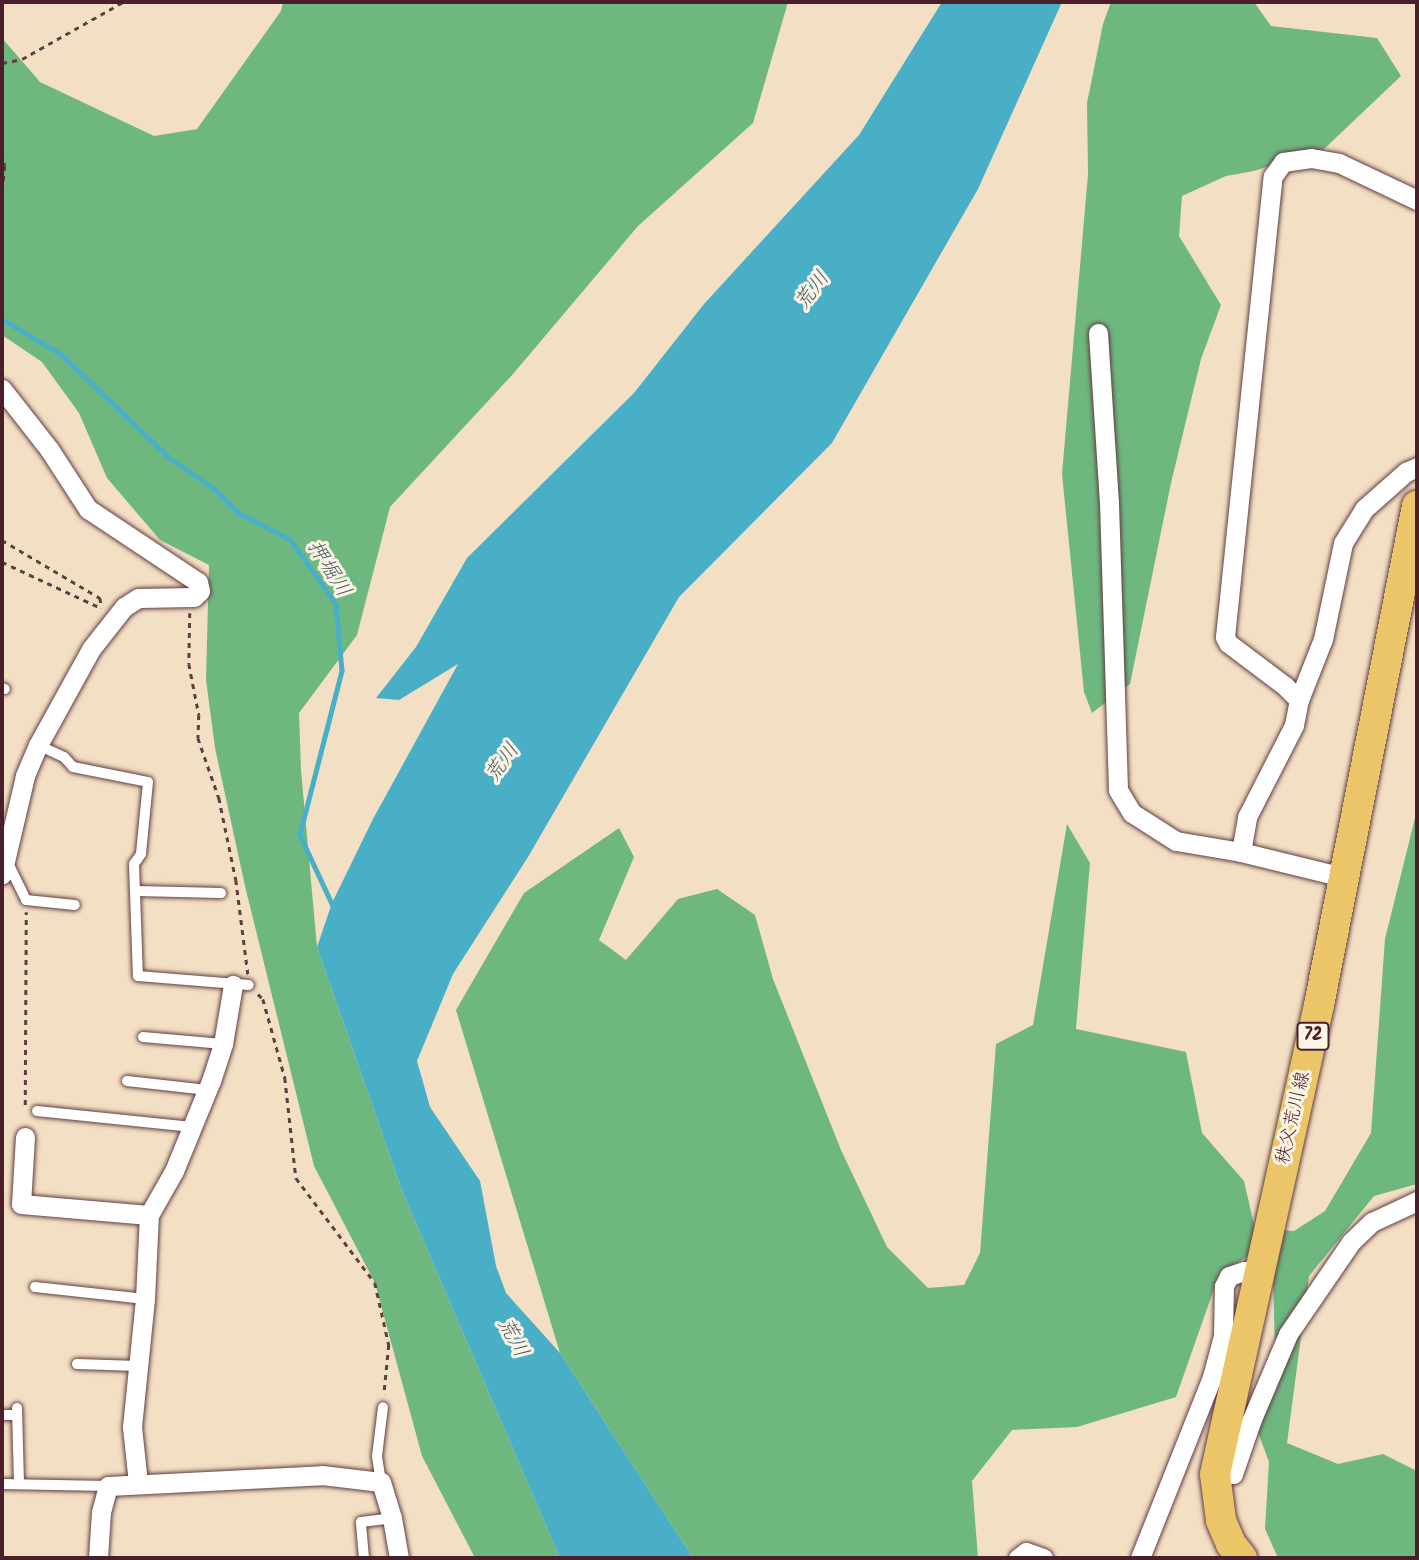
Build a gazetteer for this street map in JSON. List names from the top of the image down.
{
  "streets": {
    "main road": ["72", "秩父荒川線"]
  },
  "water": ["荒川", "押堀川"]
}
